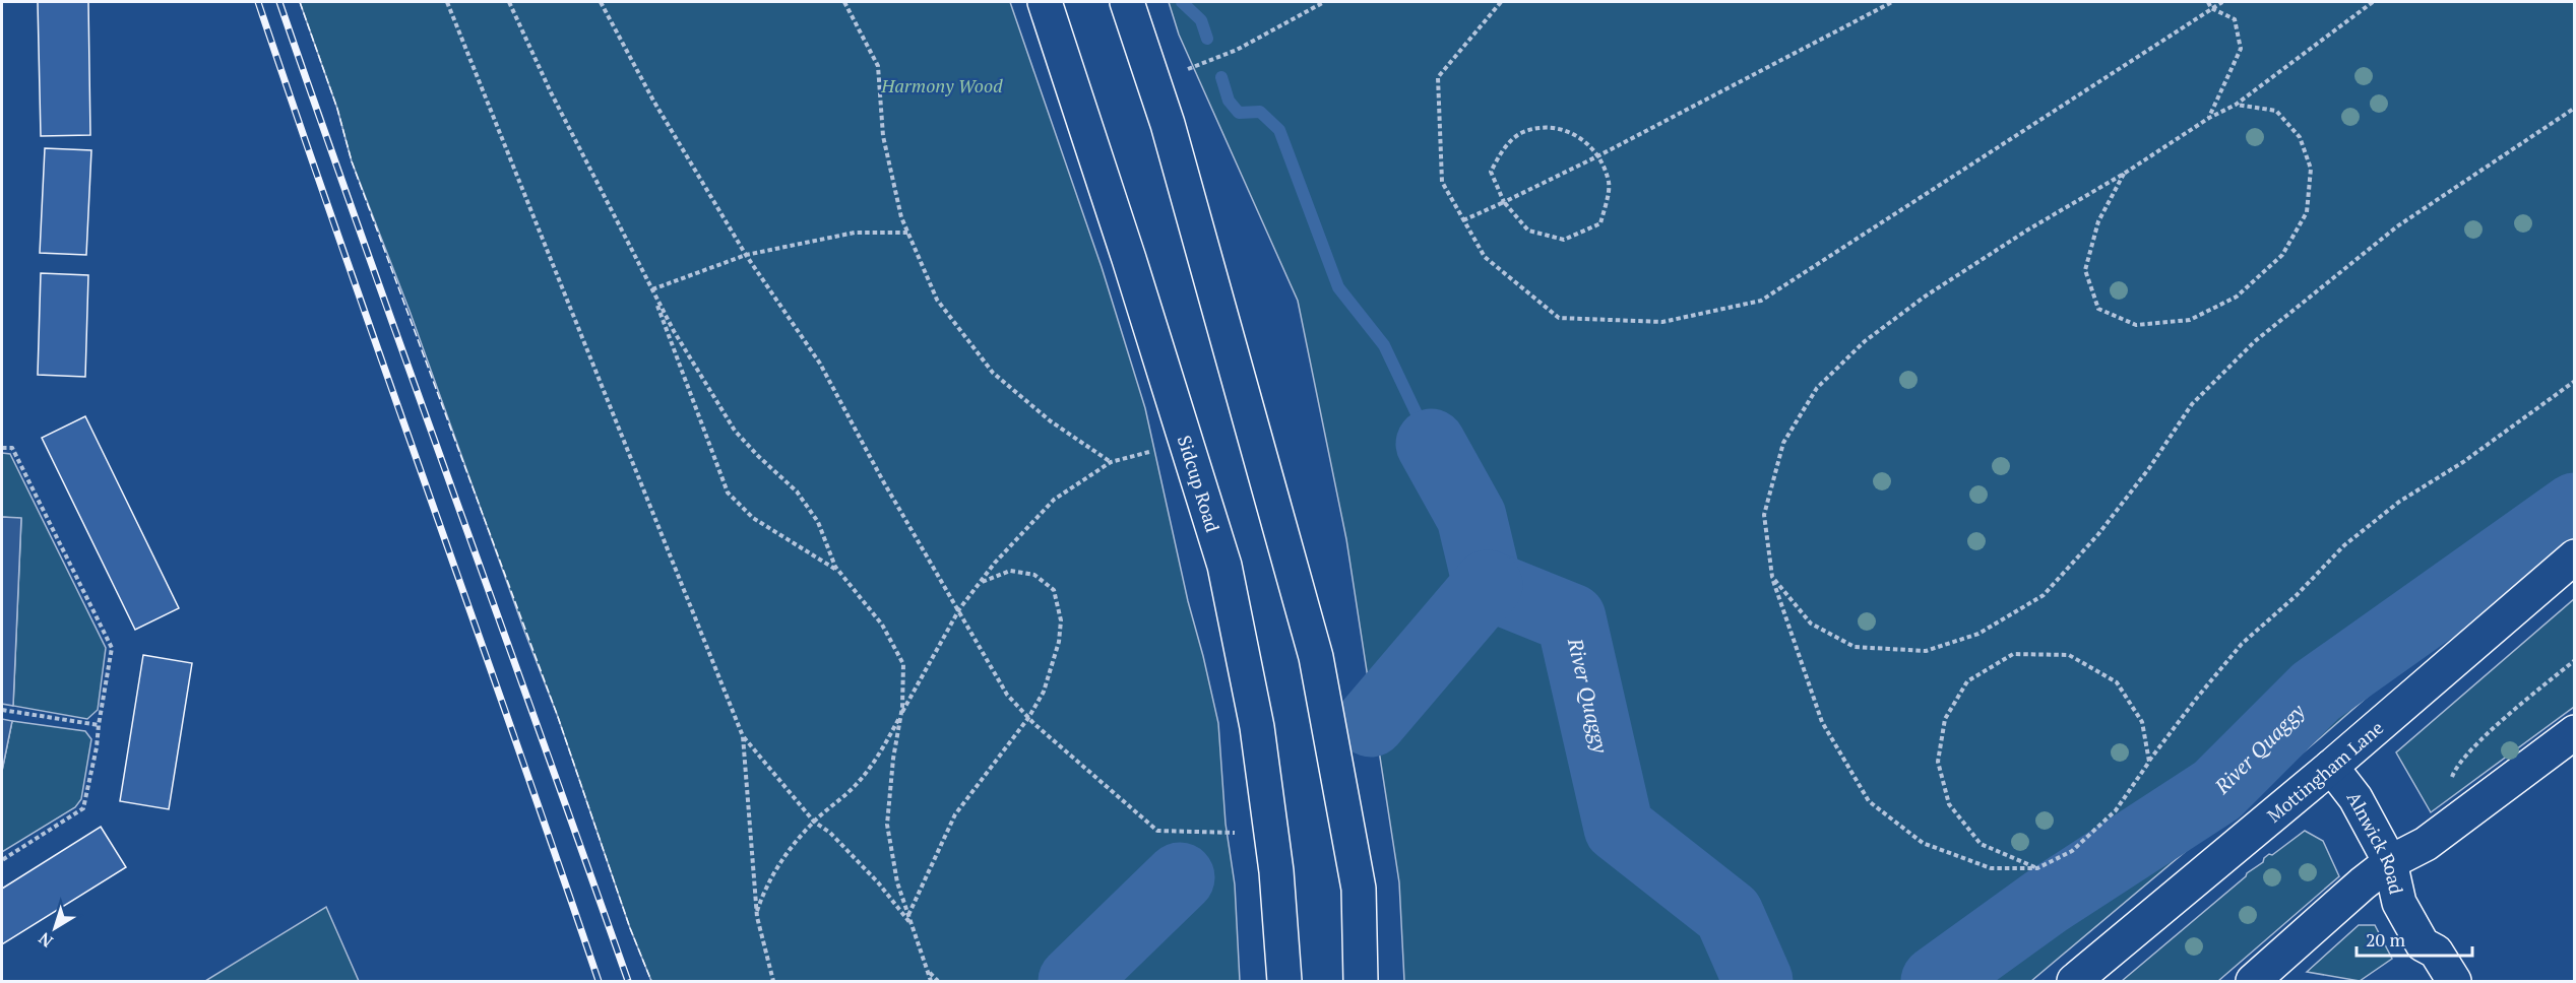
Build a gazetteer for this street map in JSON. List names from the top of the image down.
{
  "streets": {
    "main road": ["Sidcup Road", "Mottingham Lane", "Alnwick Road"]
  },
  "crossings": [
    ["Mottingham Lane", "Alnwick Road"]
  ],
  "water": ["River Quaggy"],
  "parks": ["Harmony Wood"],
  "scale_bar": "20 m",
  "north": "bottom left"
}
